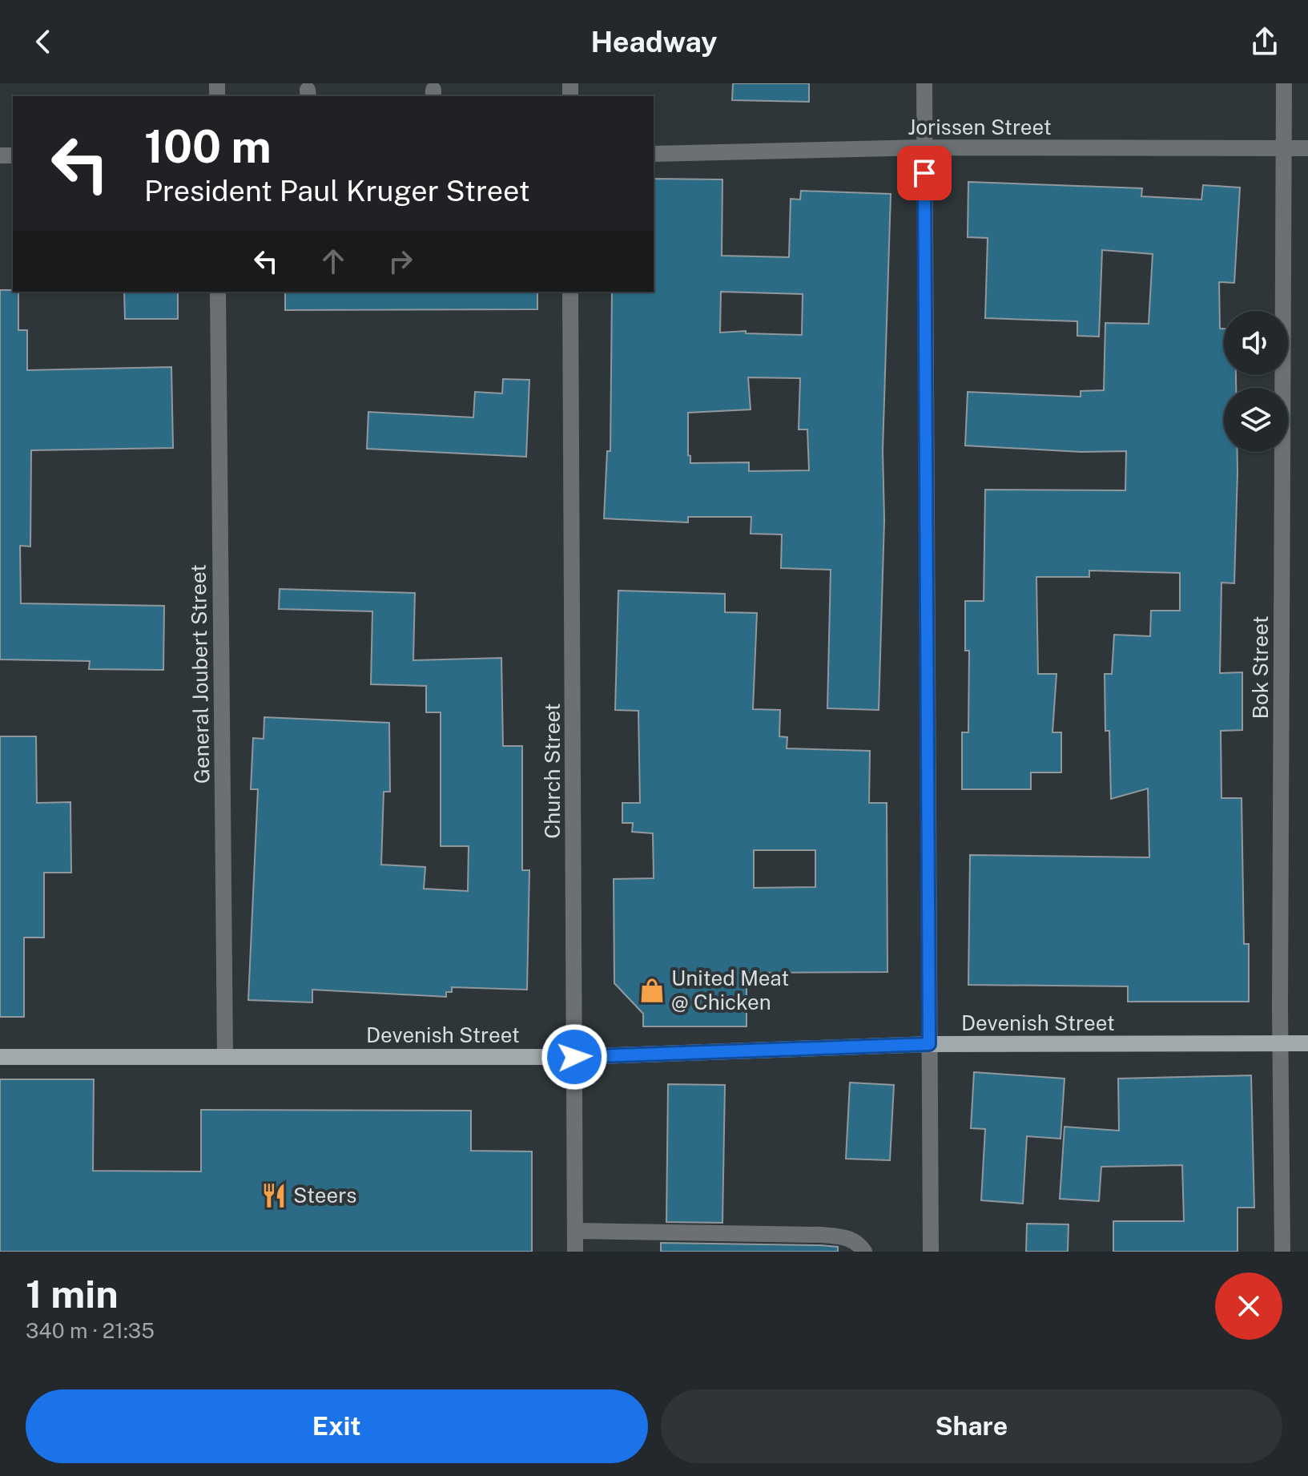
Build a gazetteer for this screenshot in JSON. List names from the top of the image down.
{
  "streets": {
    "main road": ["Devenish Street"],
    "street": [
      "Jorissen Street",
      "Bok Street",
      "General Joubert Street",
      "Church Street"
    ]
  },
  "crossings": [
    ["Jorissen Street", "Bok Street"],
    ["Bok Street", "Devenish Street"],
    ["General Joubert Street", "Devenish Street"],
    ["Church Street", "Devenish Street"]
  ],
  "places": {
    "shop": ["United Meat @ Chicken"],
    "restaurant": ["Steers"]
  },
  "page": {
    "header": "Headway",
    "turn": ["100 m", "President Paul Kruger Street"],
    "heading": ["1 min", "340 m · 21:35"],
    "buttons": ["Exit", "Share"]
  }
}
